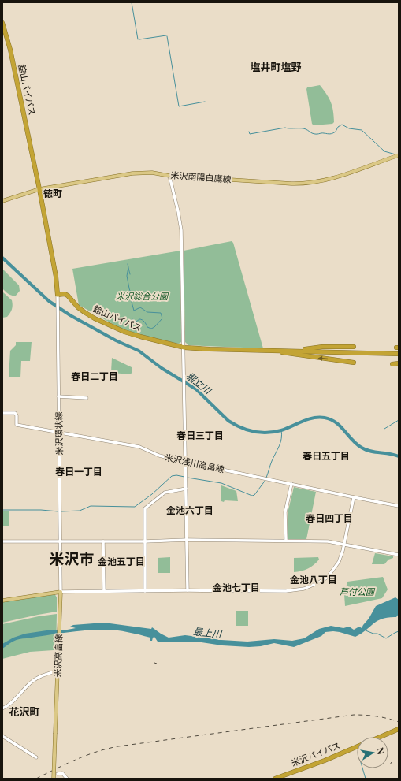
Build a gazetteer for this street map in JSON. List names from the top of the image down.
{
  "streets": {
    "highway": ["舘山バイパス", "米沢バイパス"],
    "main road": ["米沢南陽白鷹線", "米沢高畠線"],
    "street": ["米沢環状線", "米沢浅川高畠線"]
  },
  "crossings": [
    ["舘山バイパス", "米沢南陽白鷹線"],
    ["舘山バイパス", "米沢環状線"],
    ["米沢環状線", "米沢浅川高畠線"],
    ["米沢環状線", "米沢高畠線"]
  ],
  "districts": [
    "塩井町塩野",
    "徳町",
    "春日二丁目",
    "春日三丁目",
    "春日五丁目",
    "春日一丁目",
    "金池六丁目",
    "春日四丁目",
    "米沢市",
    "金池五丁目",
    "金池八丁目",
    "金池七丁目",
    "花沢町"
  ],
  "water": ["堀立川", "最上川"],
  "parks": ["米沢総合公園", "芦付公園"],
  "north": "right"
}
